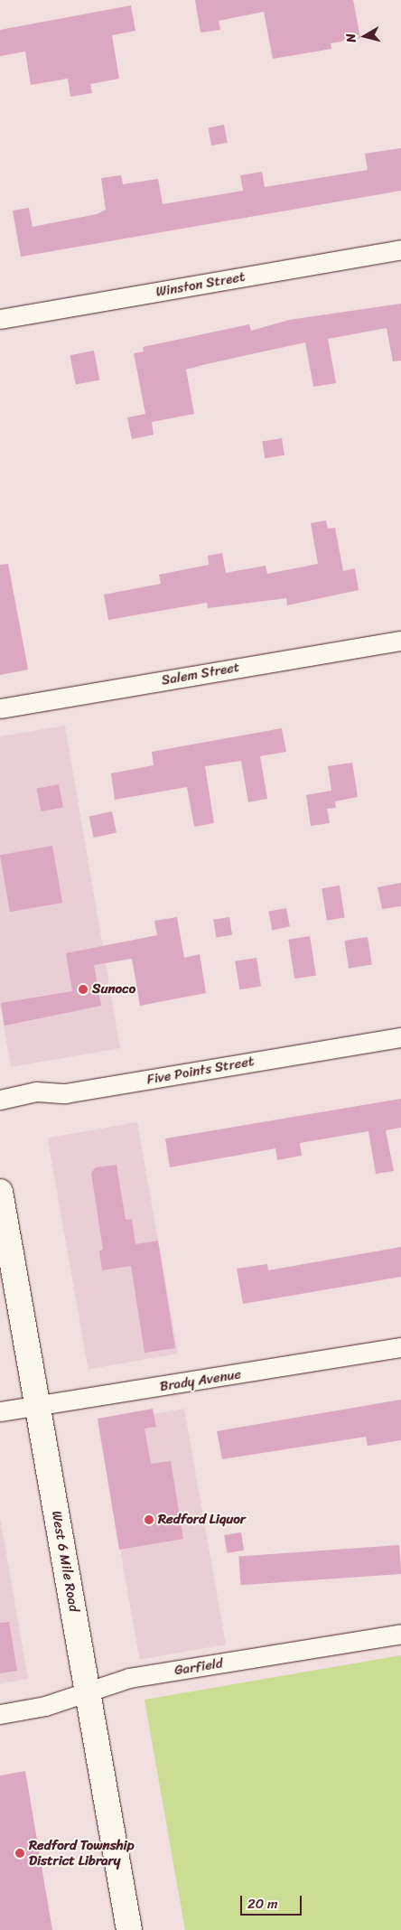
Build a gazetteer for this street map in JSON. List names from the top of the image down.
{
  "streets": {
    "main road": ["West 6 Mile Road"],
    "street": [
      "Winston Street",
      "Salem Street",
      "Five Points Street",
      "Brady Avenue",
      "Garfield"
    ]
  },
  "crossings": [
    ["Brady Avenue", "West 6 Mile Road"],
    ["West 6 Mile Road", "Garfield"]
  ],
  "places": ["Sunoco", "Redford Liquor", "Redford Township District Library"],
  "scale_bar": "20 m",
  "north": "left"
}
